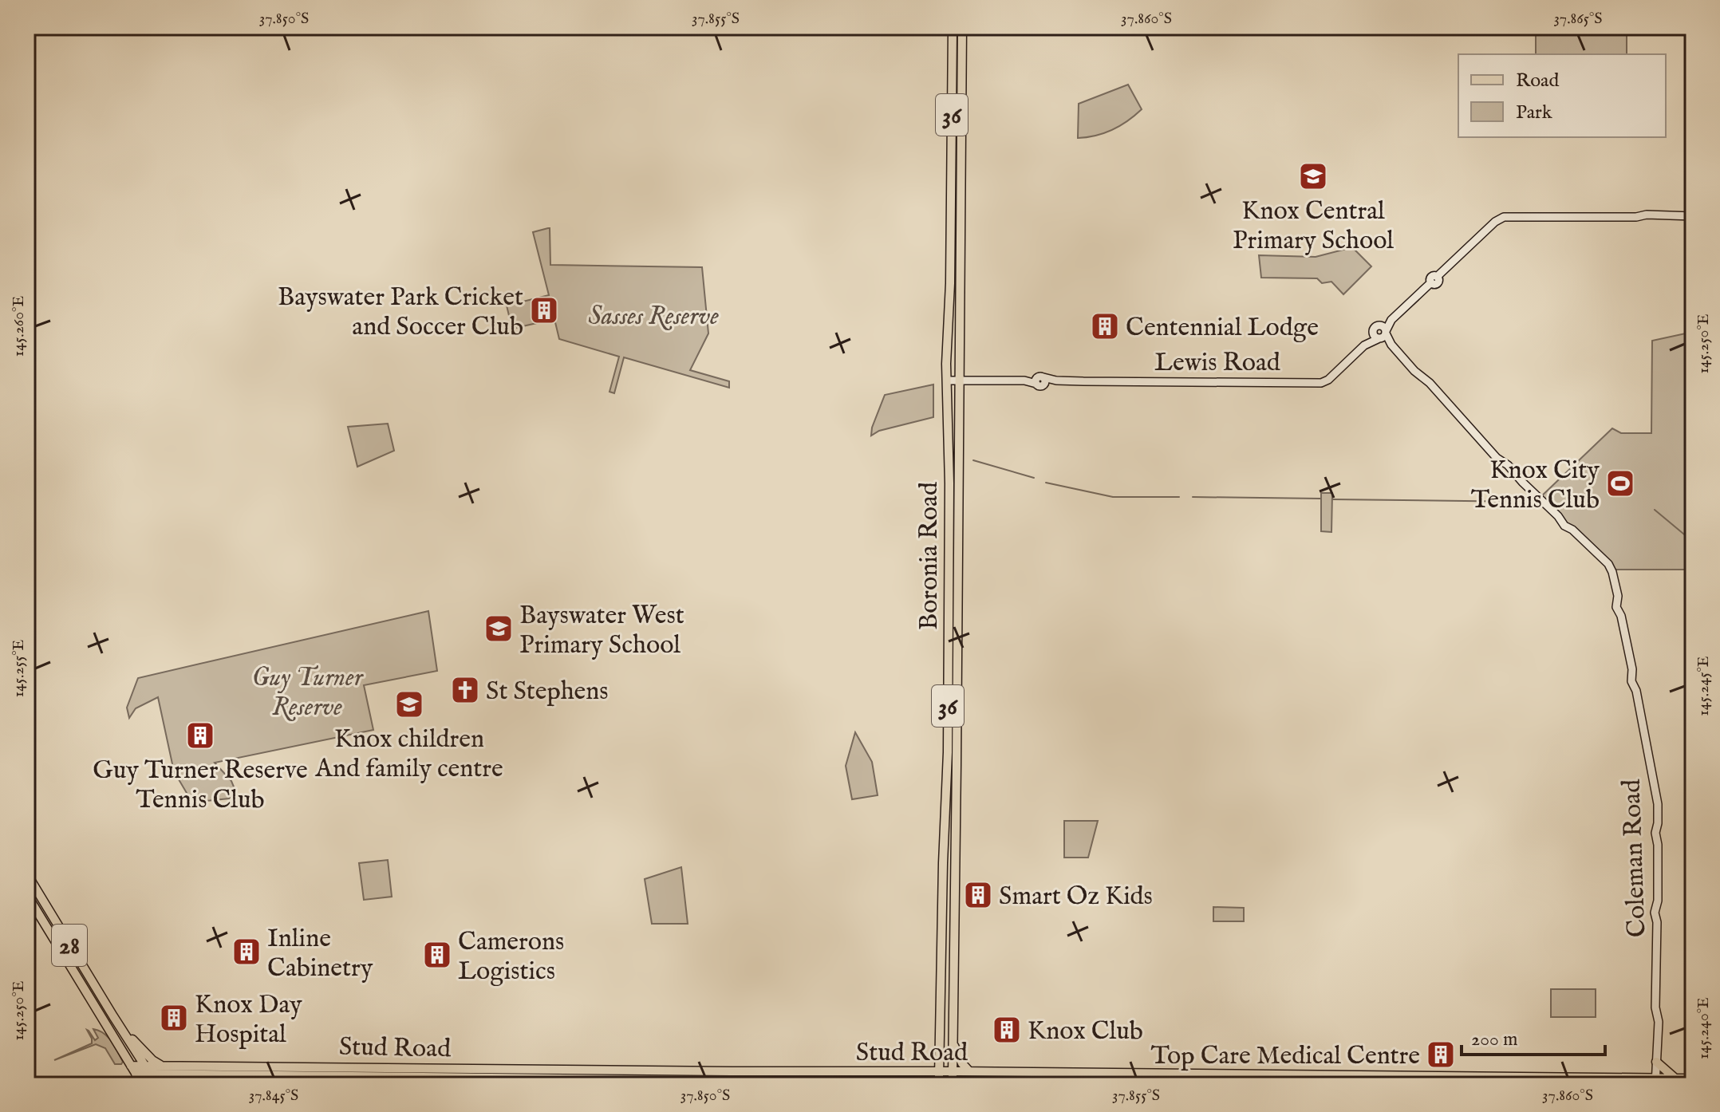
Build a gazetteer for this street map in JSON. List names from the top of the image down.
{
  "streets": {
    "main road": [
      "36",
      "Boronia Road",
      "28",
      "Stud Road"
    ],
    "street": ["Lewis Road", "Coleman Road"]
  },
  "crossings": [
    ["Lewis Road", "Boronia Road"],
    ["Lewis Road", "Coleman Road"],
    ["Boronia Road", "Stud Road"],
    ["Coleman Road", "Stud Road"],
    ["28", "Stud Road"]
  ],
  "parks": ["Sasses Reserve", "Guy Turner Reserve"],
  "places": {
    "school or university": ["Knox Central Primary School", "Bayswater West Primary School", "Knox children And family centre"],
    "building": [
      "Bayswater Park Cricket and Soccer Club",
      "Centennial Lodge",
      "Guy Turner Reserve Tennis Club",
      "Smart Oz Kids",
      "Inline Cabinetry",
      "Camerons Logistics",
      "Knox Day Hospital",
      "Knox Club",
      "Top Care Medical Centre"
    ],
    "sports": ["Knox City Tennis Club"],
    "church": ["St Stephens"]
  },
  "legend": ["Road", "Park"],
  "scale_bar": "200 m",
  "coordinates": [
    "37.850°S",
    "37.855°S",
    "37.860°S",
    "37.865°S",
    "145.260°E",
    "145.250°E",
    "145.255°E",
    "145.245°E",
    "145.240°E",
    "37.845°S"
  ]
}
